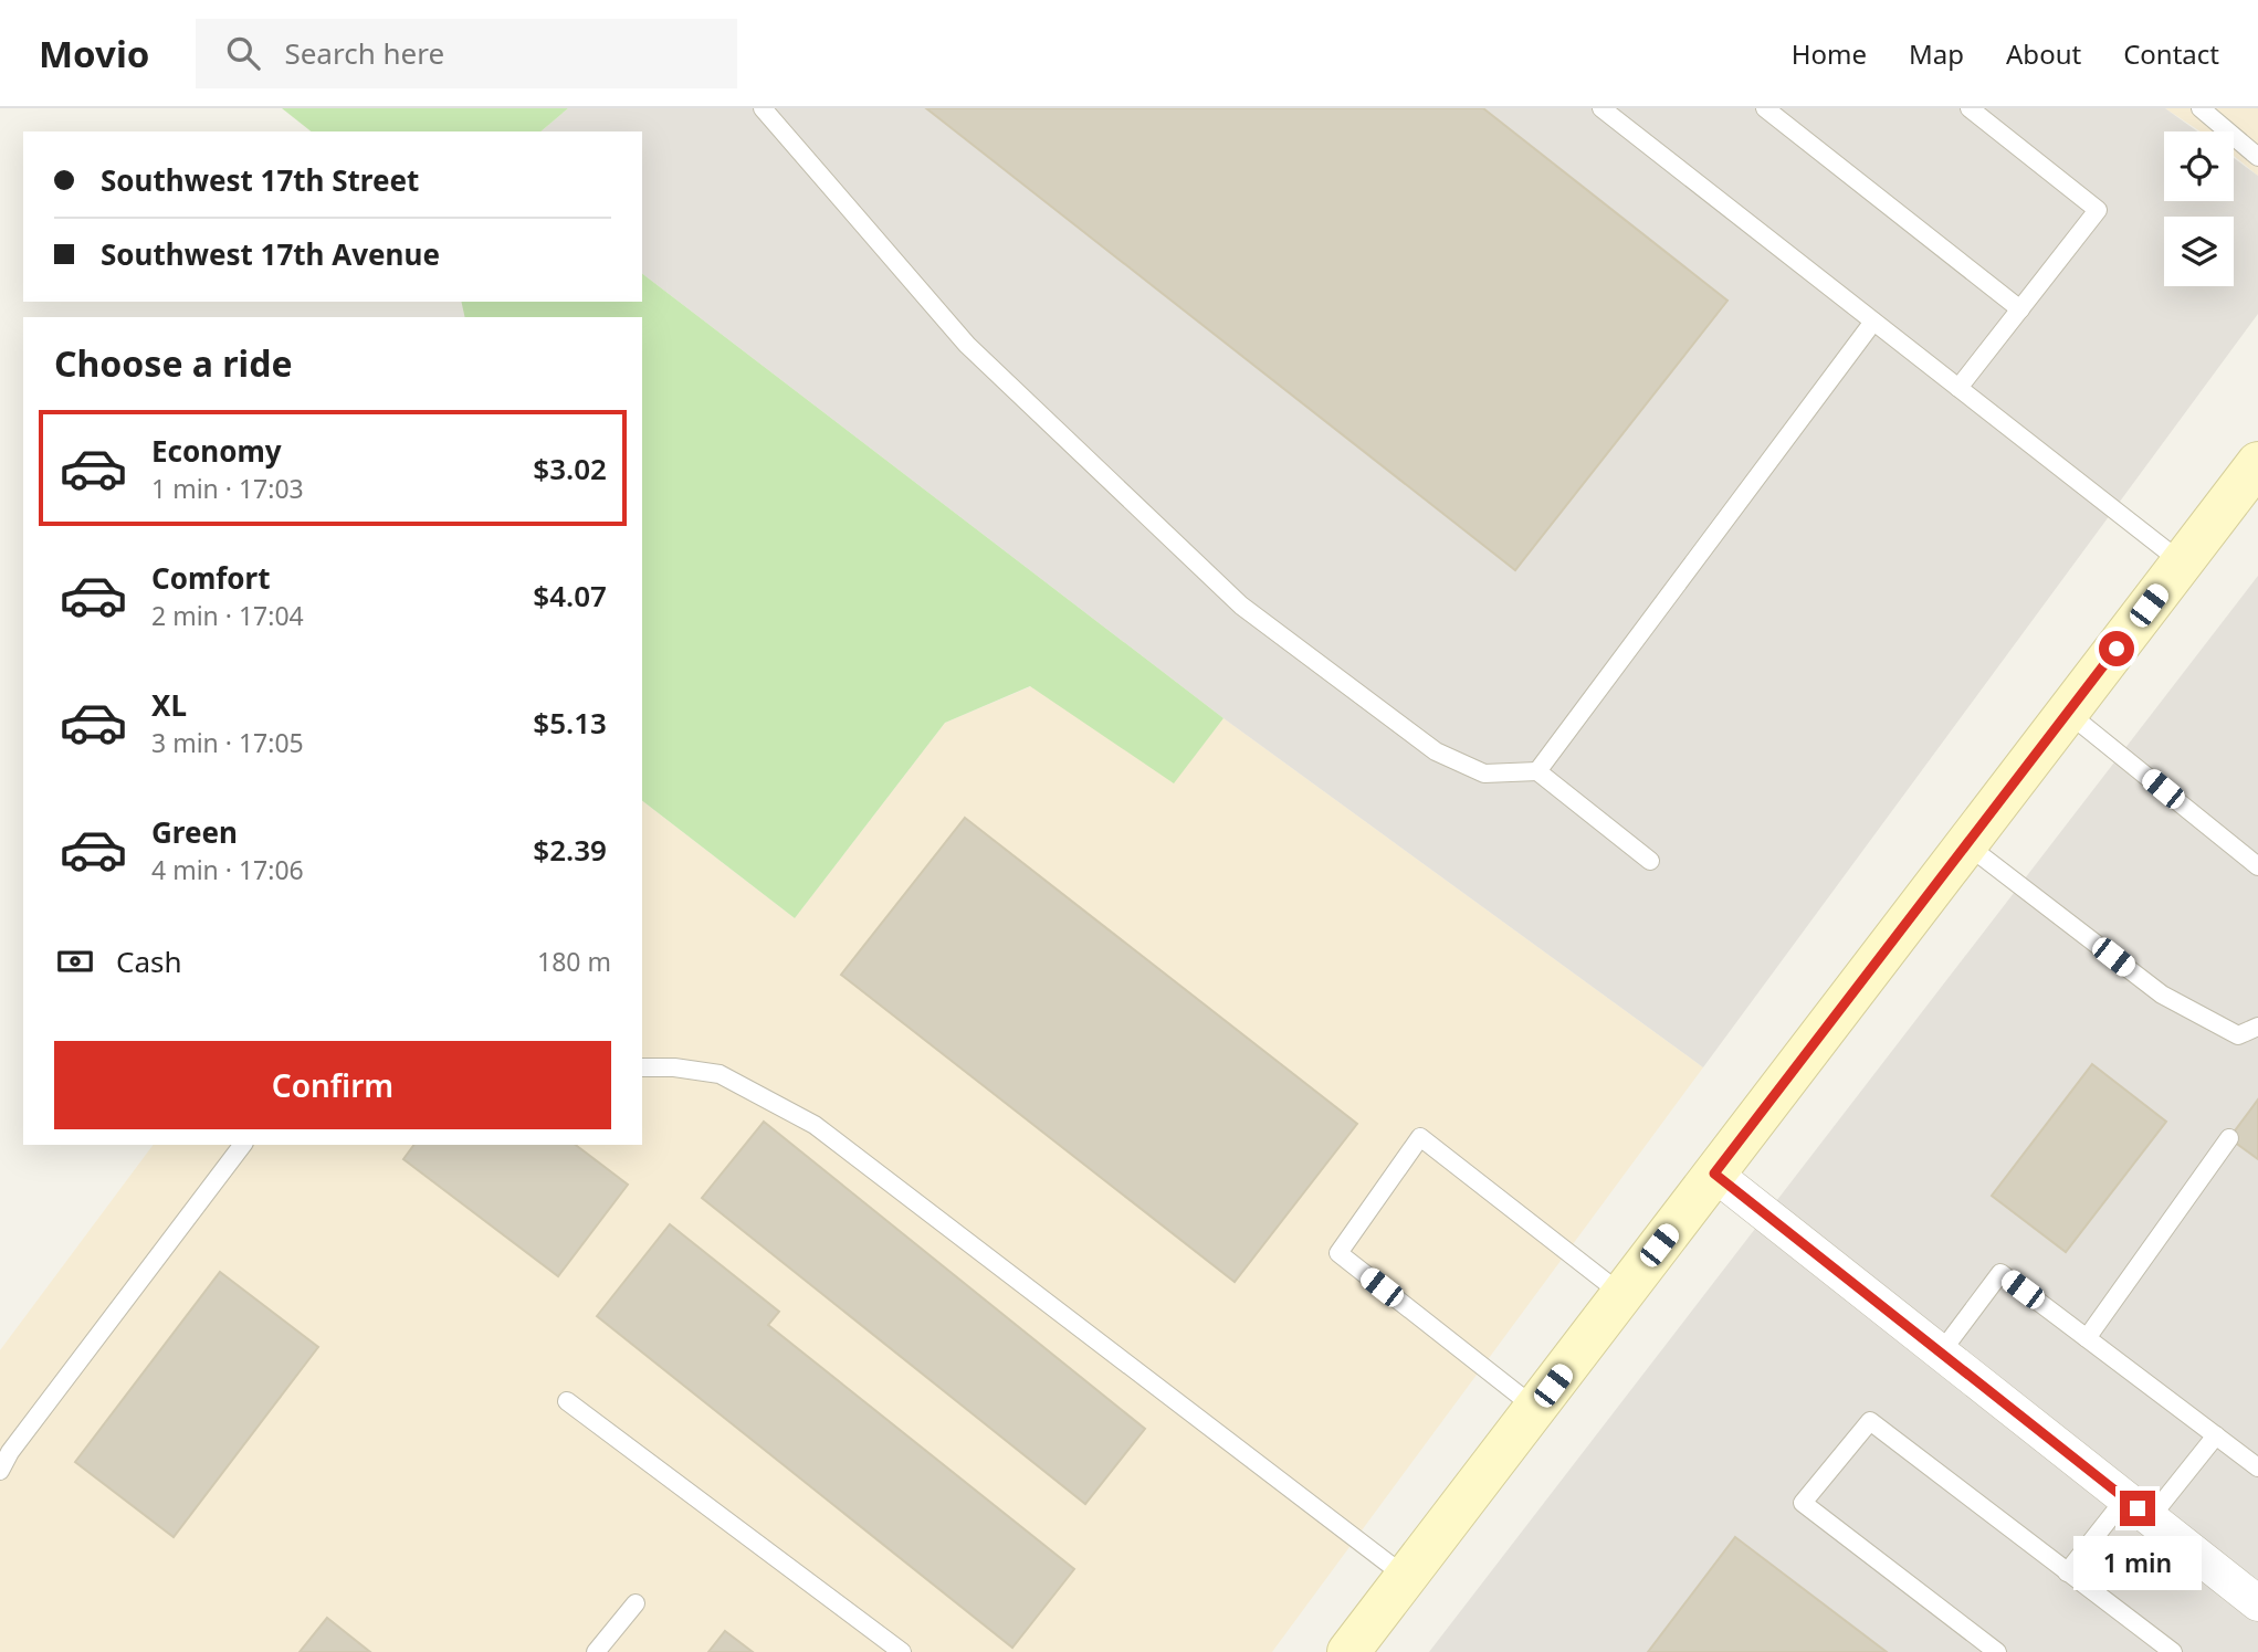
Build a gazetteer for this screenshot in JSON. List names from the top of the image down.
{
  "page": {
    "header": "Movio",
    "search": "Search here",
    "nav": [
      "Home",
      "Map",
      "About",
      "Contact"
    ],
    "banner": ["Southwest 17th Street", "Southwest 17th Avenue"],
    "heading": "Choose a ride",
    "list": [
      {
        "name": "Economy",
        "note": "1 min · 17:03",
        "value": "$3.02"
      },
      {
        "name": "Comfort",
        "note": "2 min · 17:04",
        "value": "$4.07"
      },
      {
        "name": "XL",
        "note": "3 min · 17:05",
        "value": "$5.13"
      },
      {
        "name": "Green",
        "note": "4 min · 17:06",
        "value": "$2.39"
      }
    ],
    "pay": ["Cash", "180 m"],
    "buttons": "Confirm",
    "bubble": "1 min"
  }
}
